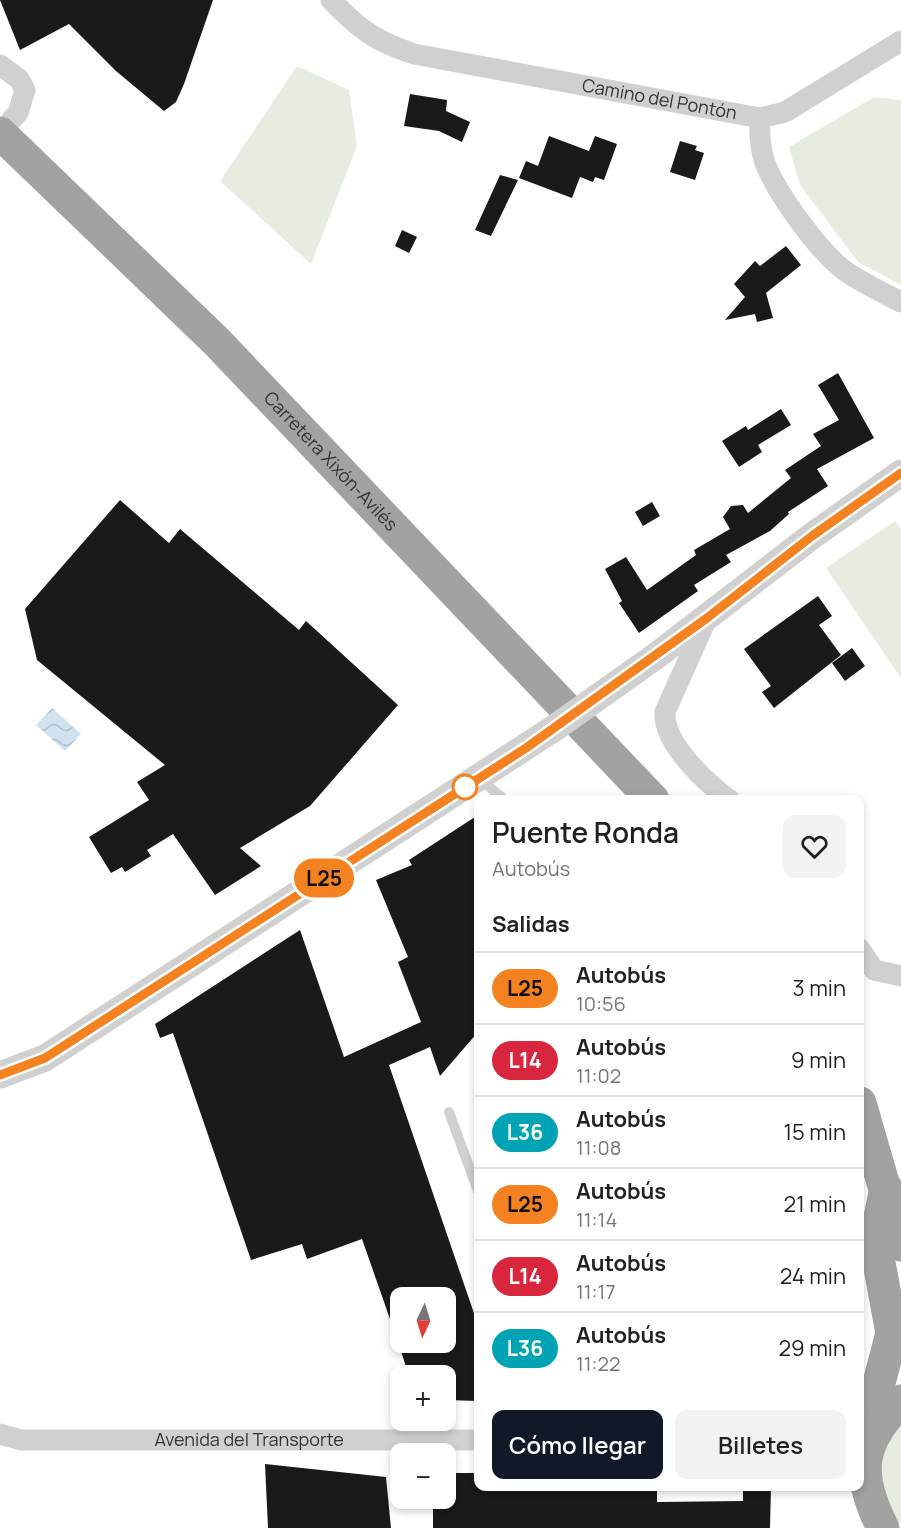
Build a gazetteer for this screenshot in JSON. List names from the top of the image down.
{
  "streets": {
    "highway": ["Carretera Xixón-Avilés"],
    "street": ["Camino del Pontón", "Avenida del Transporte"]
  },
  "lines": ["bus line L25"],
  "north": "bottom",
  "page": {
    "on_map": "L25",
    "heading": [
      ["Puente Ronda", "Autobús"],
      "Salidas"
    ],
    "list": [
      {
        "mark": "L25",
        "name": "Autobús",
        "note": "10:56",
        "value": "3 min"
      },
      {
        "mark": "L14",
        "name": "Autobús",
        "note": "11:02",
        "value": "9 min"
      },
      {
        "mark": "L36",
        "name": "Autobús",
        "note": "11:08",
        "value": "15 min"
      },
      {
        "mark": "L25",
        "name": "Autobús",
        "note": "11:14",
        "value": "21 min"
      },
      {
        "mark": "L14",
        "name": "Autobús",
        "note": "11:17",
        "value": "24 min"
      },
      {
        "mark": "L36",
        "name": "Autobús",
        "note": "11:22",
        "value": "29 min"
      }
    ],
    "map_buttons": ["+", "−"],
    "buttons": ["Cómo llegar", "Billetes"]
  }
}
